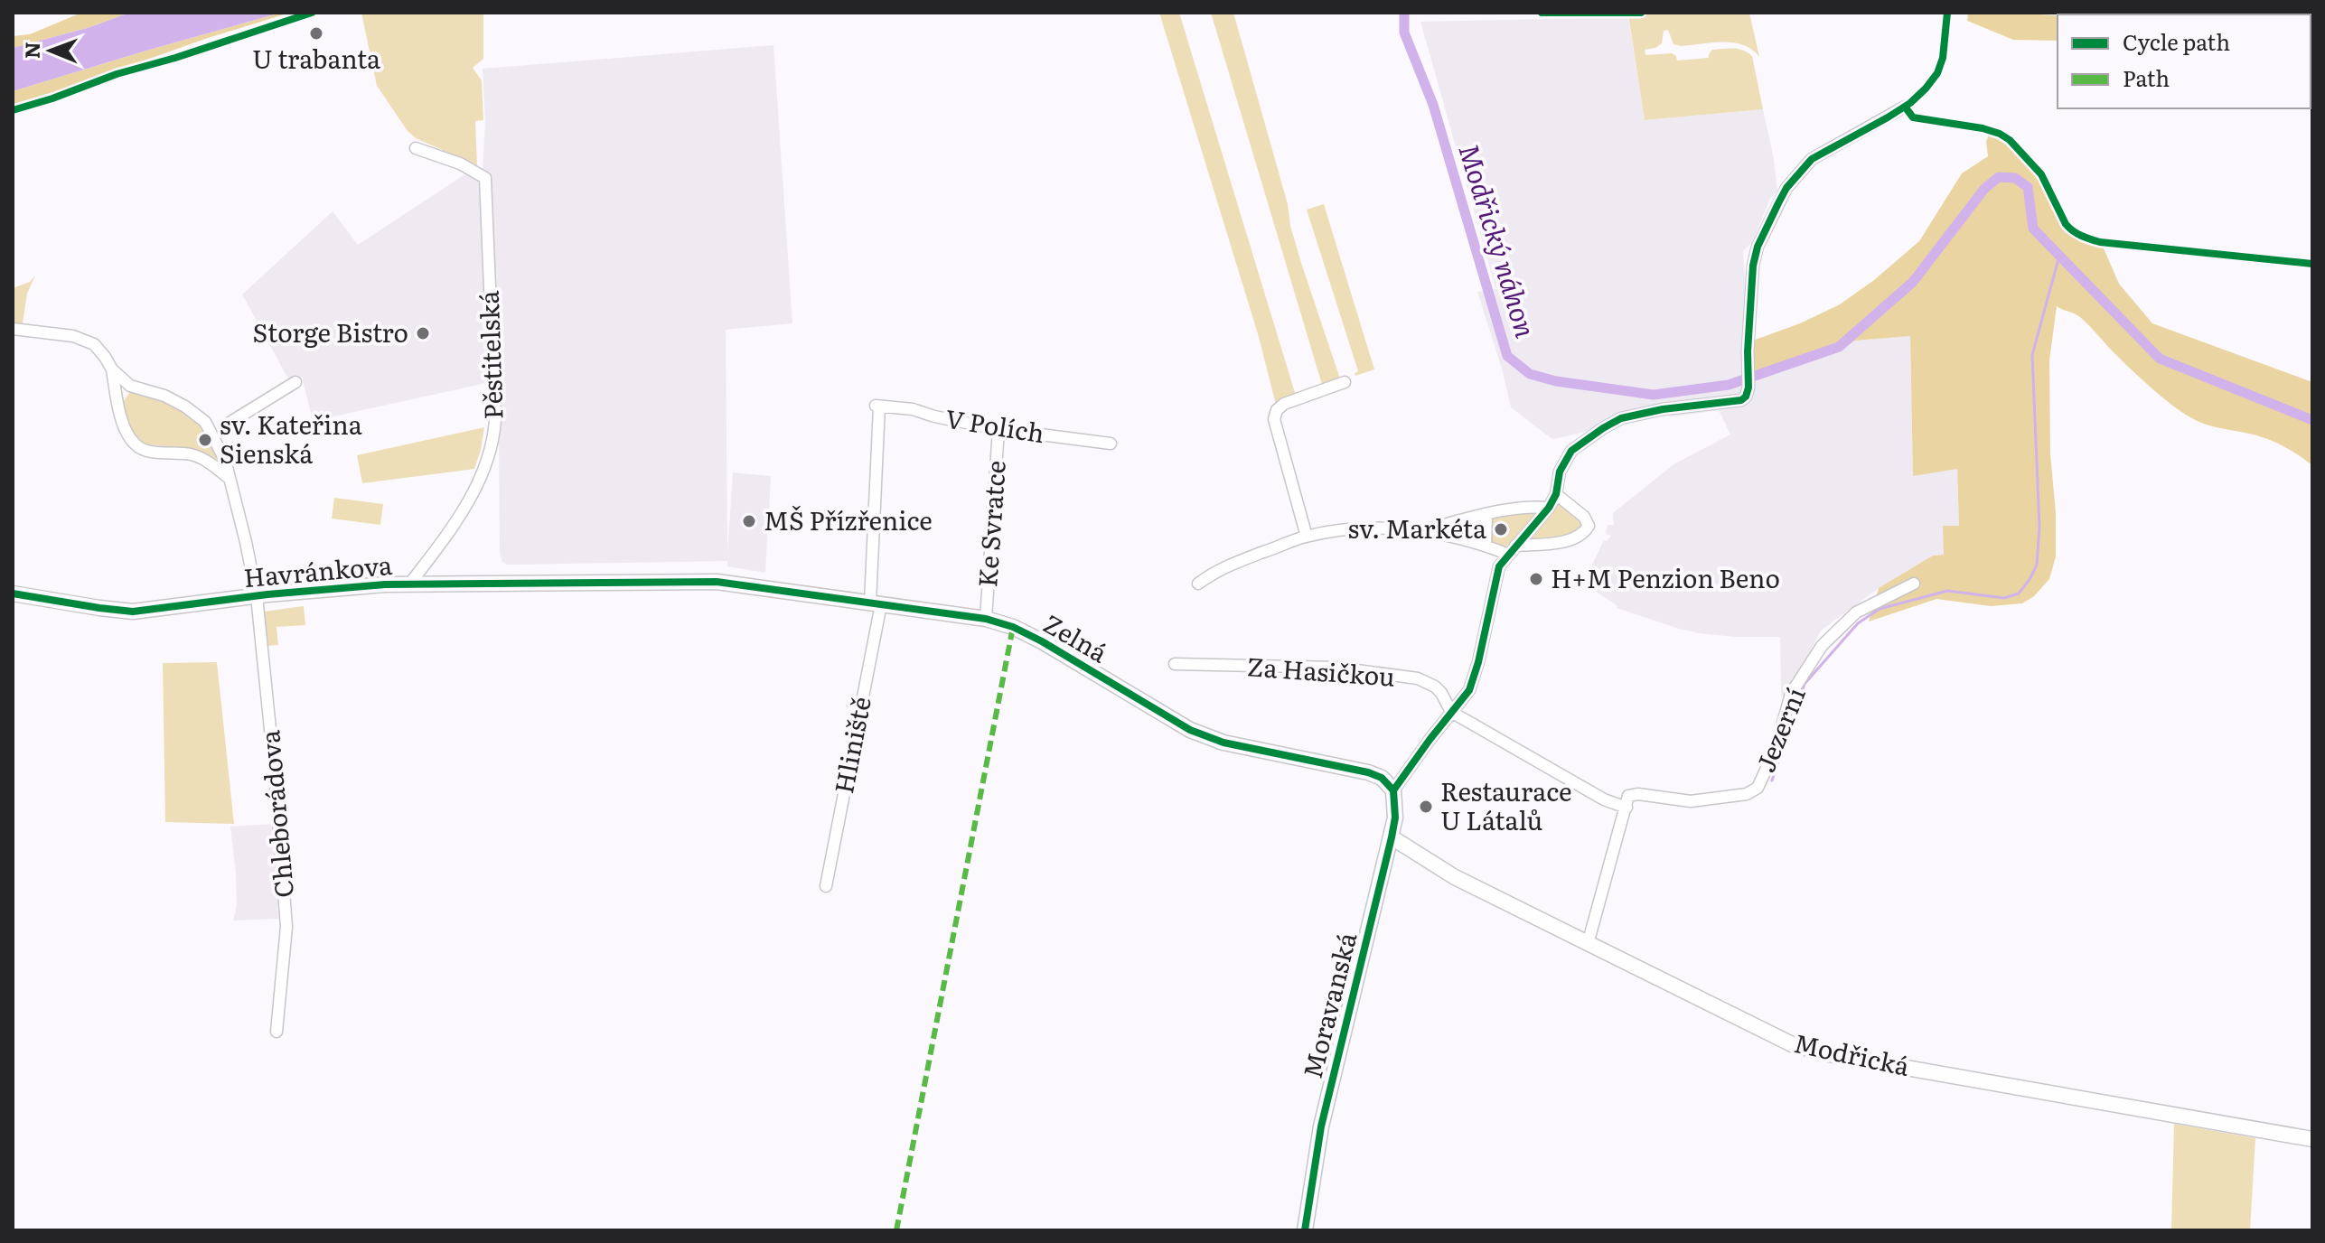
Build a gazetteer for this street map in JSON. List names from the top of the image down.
{
  "streets": {
    "street": [
      "Pěstitelská",
      "V Polích",
      "Ke Svratce",
      "Havránkova",
      "Zelná",
      "Za Hasičkou",
      "Jezerní",
      "Hliniště",
      "Chleborádova",
      "Moravanská",
      "Modřická"
    ]
  },
  "crossings": [
    ["Pěstitelská", "Havránkova"],
    ["V Polích", "Ke Svratce"],
    ["V Polích", "Zelná"],
    ["V Polích", "Hliniště"],
    ["Ke Svratce", "Zelná"],
    ["Havránkova", "Zelná"],
    ["Havránkova", "Chleborádova"],
    ["Zelná", "Hliniště"],
    ["Zelná", "Moravanská"],
    ["Moravanská", "Modřická"]
  ],
  "water": ["Modřický náhon"],
  "places": [
    "U trabanta",
    "Storge Bistro",
    "sv. Kateřina Sienská",
    "MŠ Přízřenice",
    "sv. Markéta",
    "H+M Penzion Beno",
    "Restaurace U Látalů"
  ],
  "legend": ["Cycle path", "Path"],
  "north": "left"
}
